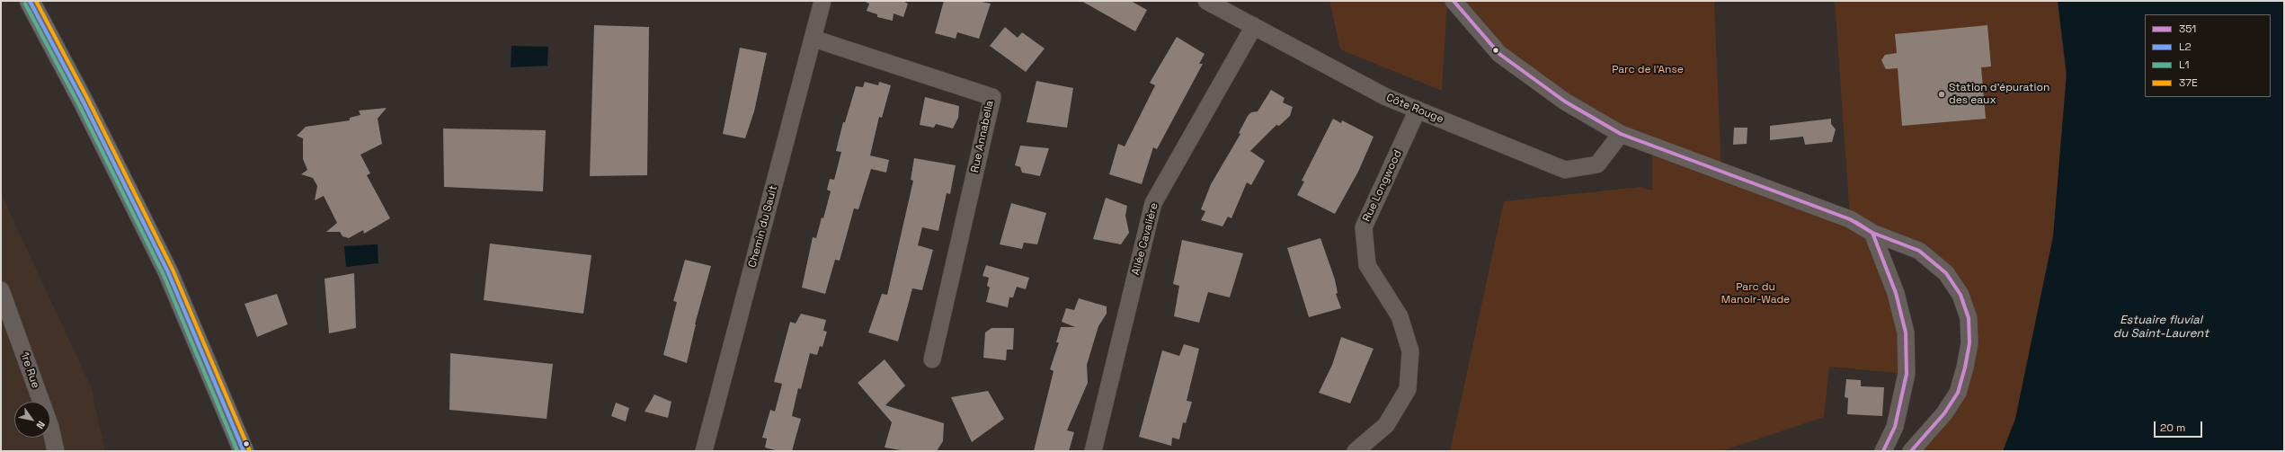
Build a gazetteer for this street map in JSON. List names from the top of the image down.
{
  "streets": {
    "street": [
      "Côte Rouge",
      "Rue Annabella",
      "Rue Longwood",
      "Chemin du Sault",
      "Allée Cavalière",
      "1re Rue"
    ]
  },
  "crossings": [
    ["Côte Rouge", "Rue Longwood"],
    ["Côte Rouge", "Allée Cavalière"],
    ["Rue Annabella", "Chemin du Sault"]
  ],
  "water": ["Estuaire fluvial du Saint-Laurent"],
  "parks": ["Parc de l'Anse", "Parc du Manoir-Wade"],
  "places": ["Station d'épuration des eaux"],
  "lines": [
    "transit line 351",
    "transit line L2",
    "transit line 37E",
    "transit line L1"
  ],
  "legend": [
    "351",
    "L2",
    "L1",
    "37E"
  ],
  "scale_bar": "20 m",
  "north": "bottom right"
}
